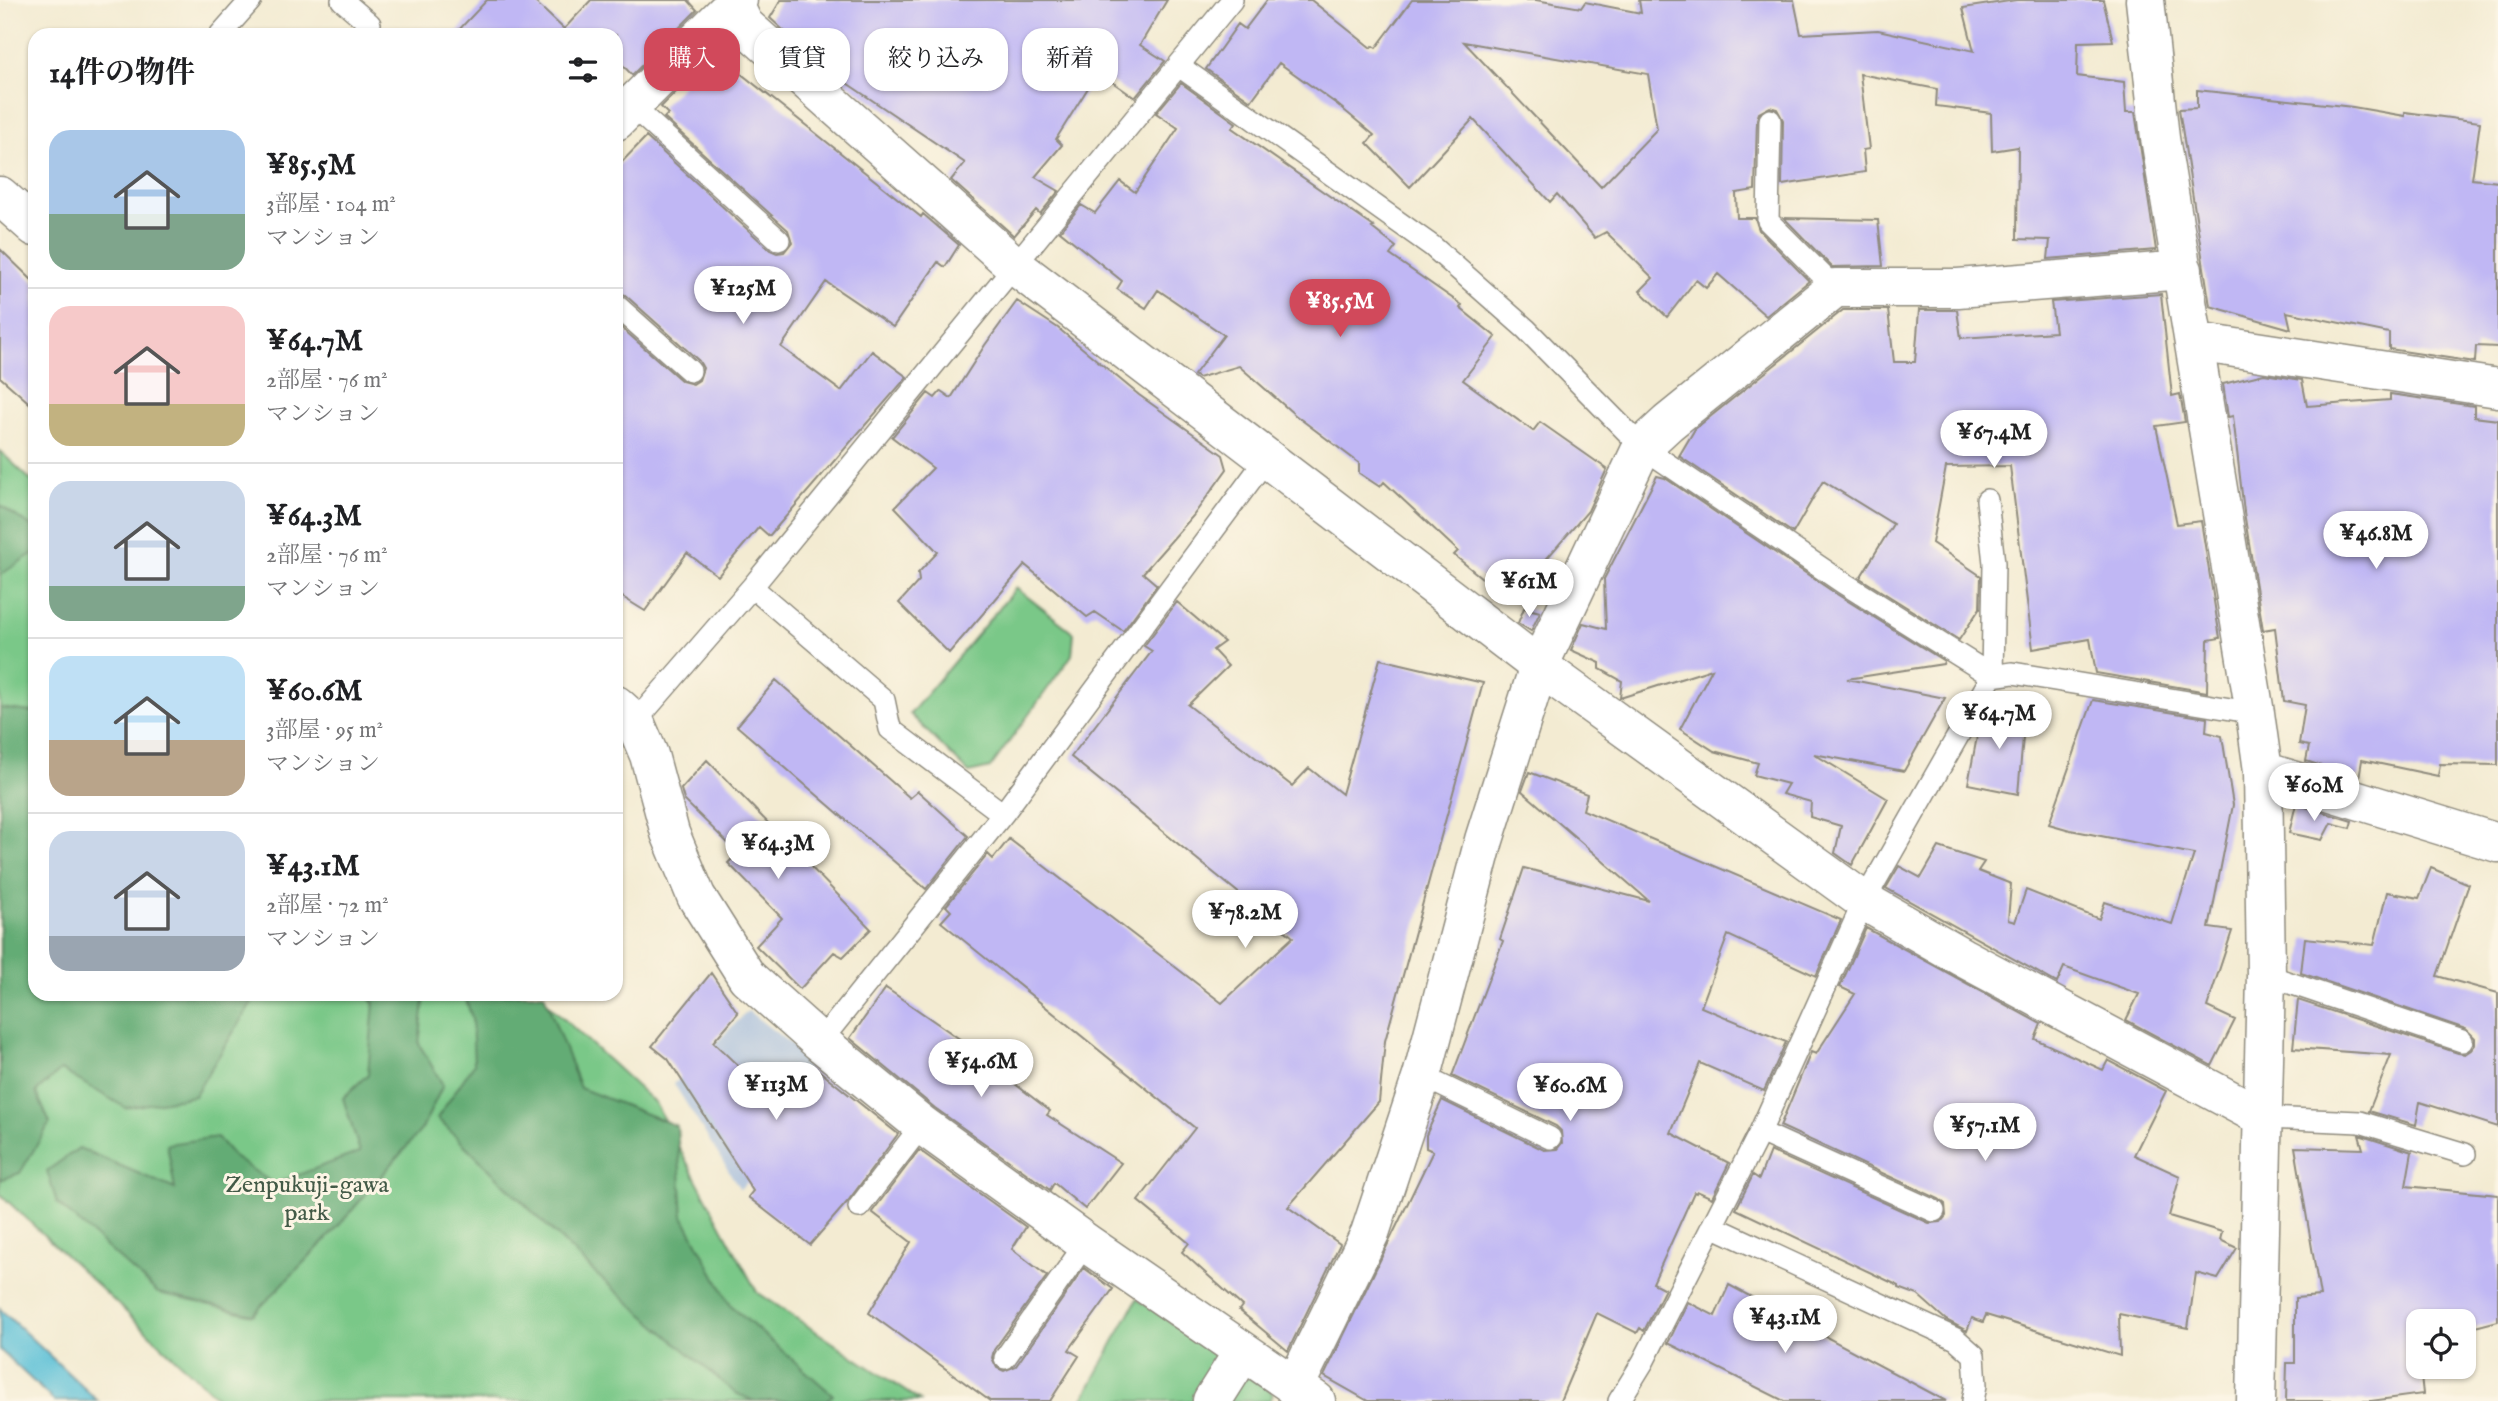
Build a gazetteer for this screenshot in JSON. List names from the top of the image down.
{
  "parks": ["Zenpukuji-gawa park"],
  "page": {
    "chip": [
      "購入",
      "賃貸",
      "絞り込み",
      "新着"
    ],
    "heading": "14件の物件",
    "list": [
      {
        "name": "¥85.5M",
        "note": "3部屋 · 104 m² · マンション"
      },
      {
        "name": "¥64.7M",
        "note": "2部屋 · 76 m² · マンション"
      },
      {
        "name": "¥64.3M",
        "note": "2部屋 · 76 m² · マンション"
      },
      {
        "name": "¥60.6M",
        "note": "3部屋 · 95 m² · マンション"
      },
      {
        "name": "¥43.1M",
        "note": "2部屋 · 72 m² · マンション"
      }
    ],
    "price": [
      "¥125M",
      "¥85.5M",
      "¥67.4M",
      "¥46.8M",
      "¥61M",
      "¥64.7M",
      "¥60M",
      "¥64.3M",
      "¥78.2M",
      "¥54.6M",
      "¥113M",
      "¥60.6M",
      "¥57.1M",
      "¥43.1M"
    ]
  }
}
